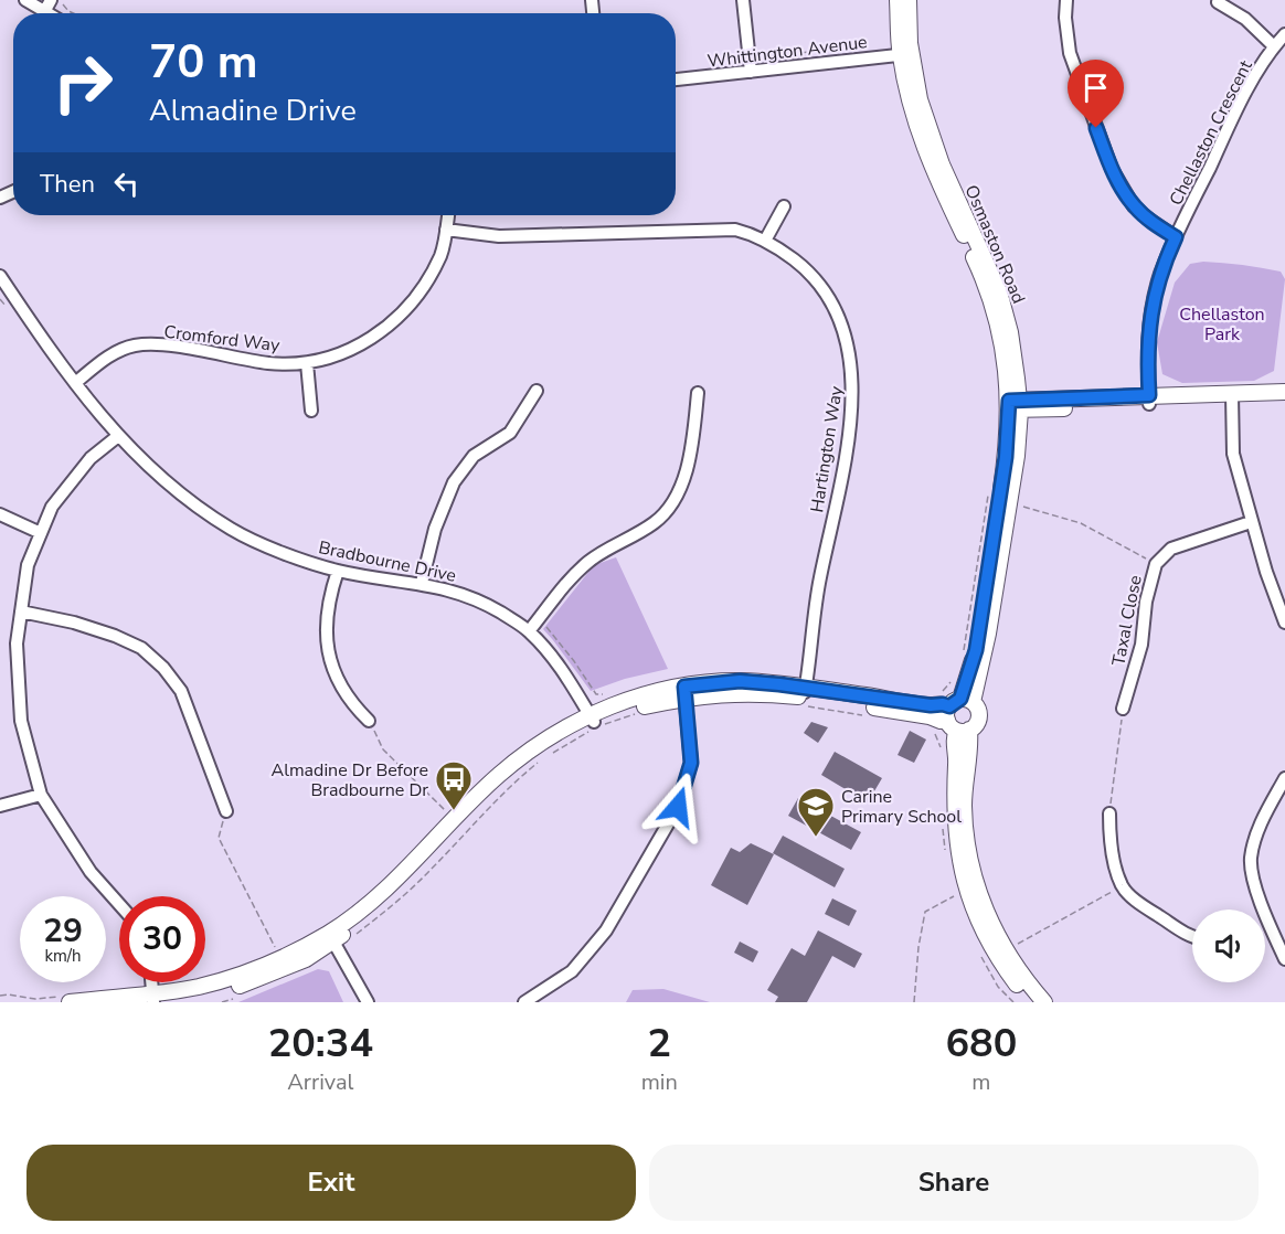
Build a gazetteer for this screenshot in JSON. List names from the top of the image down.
{
  "streets": {
    "street": [
      "Whittington Avenue",
      "Chellaston Crescent",
      "Osmaston Road",
      "Cromford Way",
      "Hartington Way",
      "Bradbourne Drive",
      "Taxal Close"
    ]
  },
  "crossings": [
    ["Whittington Avenue", "Osmaston Road"],
    ["Cromford Way", "Hartington Way"],
    ["Cromford Way", "Bradbourne Drive"]
  ],
  "parks": ["Chellaston Park"],
  "places": {
    "bus stop": ["Almadine Dr Before Bradbourne Dr"],
    "school or university": ["Carine Primary School"]
  },
  "page": {
    "turn": ["70 m", "Almadine Drive"],
    "then": "Then",
    "speed": "29 km/h",
    "limit": "30",
    "eta": [
      "20:34",
      "Arrival",
      "2",
      "min",
      "680",
      "m"
    ],
    "buttons": ["Exit", "Share"]
  }
}
